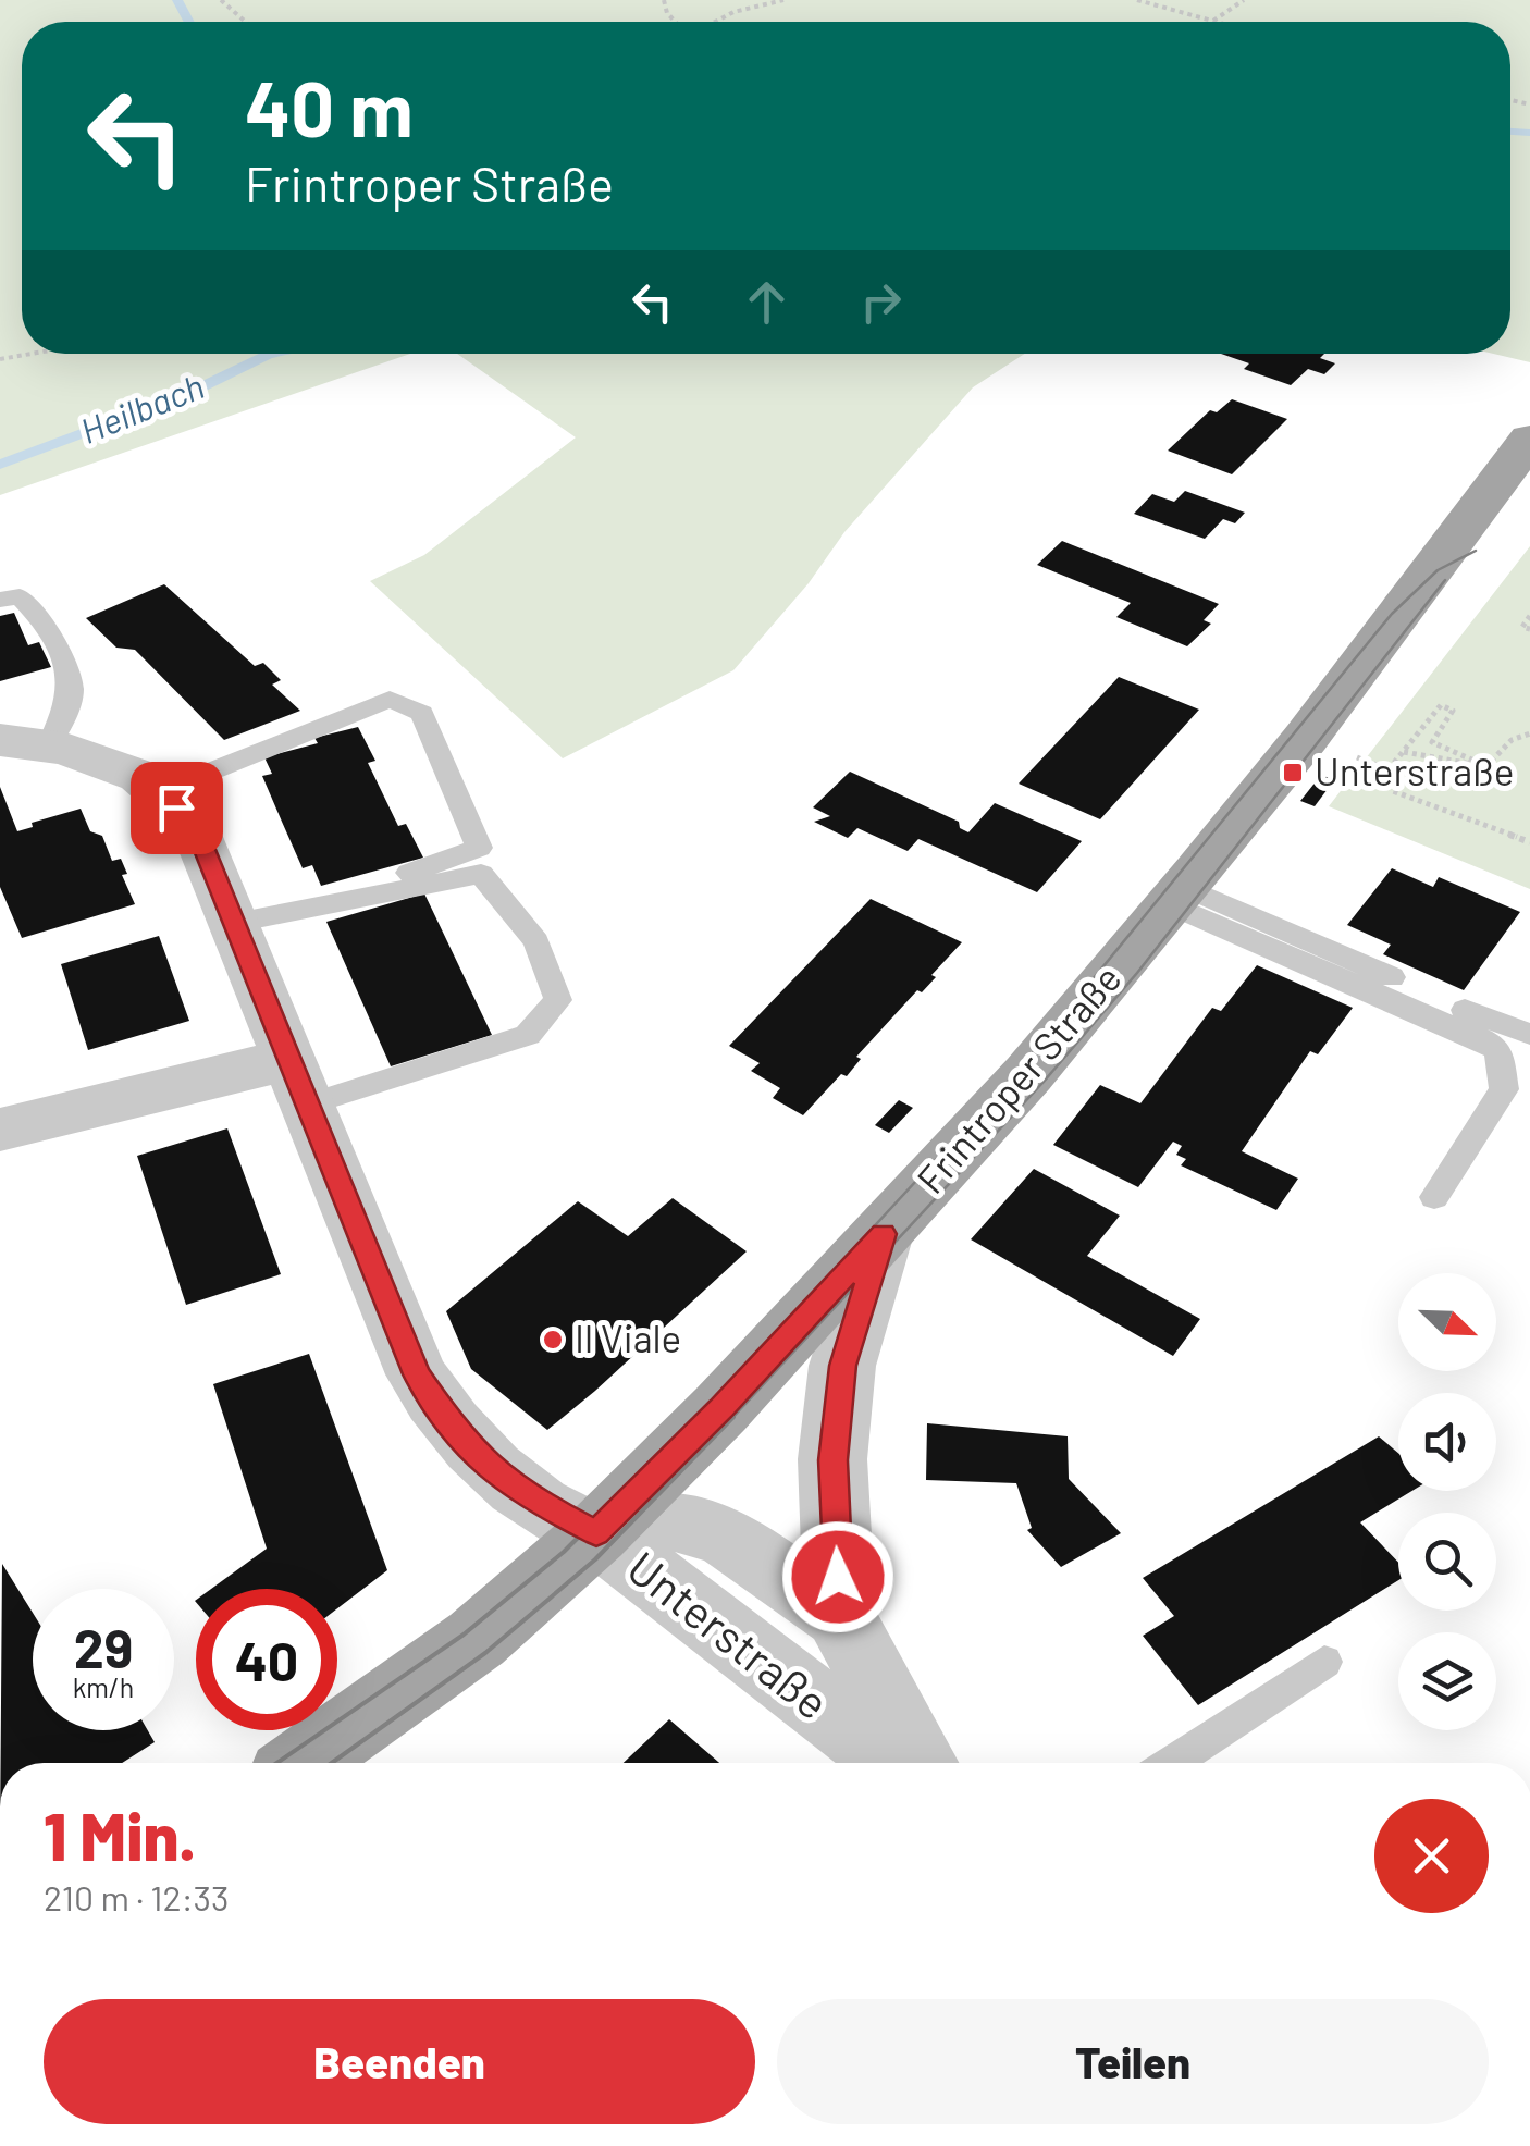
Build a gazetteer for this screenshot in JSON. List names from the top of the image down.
{
  "streets": {
    "main road": ["Frintroper Straße"],
    "street": ["Unterstraße"]
  },
  "crossings": [
    ["Frintroper Straße", "Unterstraße"]
  ],
  "water": ["Heilbach"],
  "places": {
    "transit": ["Unterstraße"],
    "other": ["Il Viale"]
  },
  "north": "bottom right",
  "page": {
    "turn": ["40 m", "Frintroper Straße"],
    "speed": "29 km/h",
    "limit": "40",
    "heading": ["1 Min.", "210 m · 12:33"],
    "buttons": ["Beenden", "Teilen"]
  }
}
